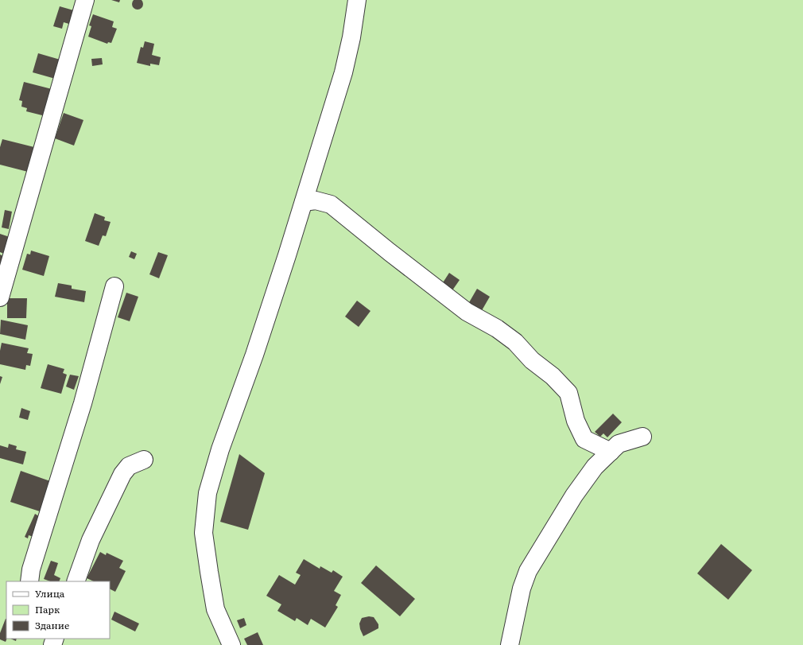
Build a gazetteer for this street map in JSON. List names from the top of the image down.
{
  "legend": ["Улица", "Парк", "Здание"]
}
